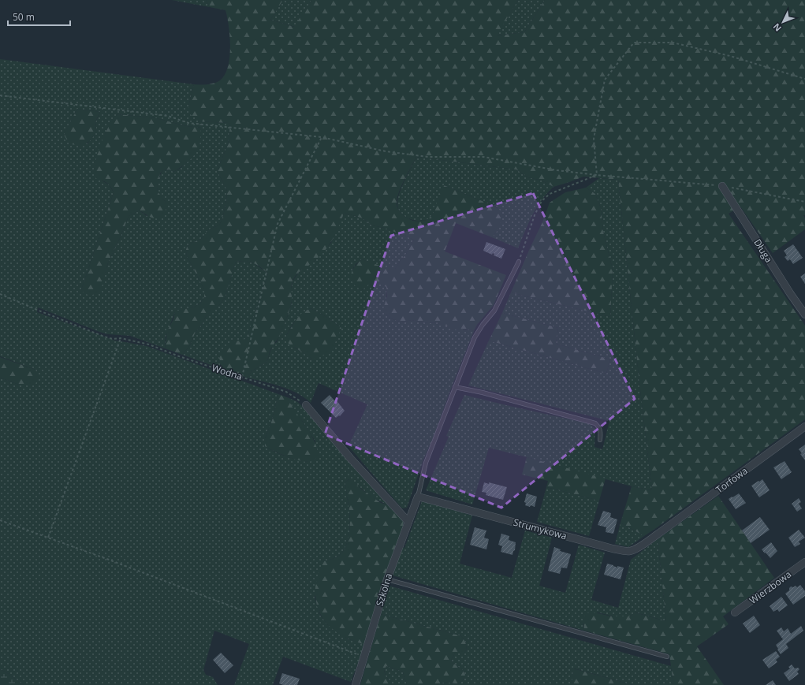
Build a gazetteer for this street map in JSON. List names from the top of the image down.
{
  "streets": {
    "street": [
      "Długa",
      "Torfowa",
      "Strumykowa",
      "Wierzbowa",
      "Szkolna"
    ],
    "path": ["Wodna"]
  },
  "crossings": [
    ["Torfowa", "Strumykowa"],
    ["Strumykowa", "Szkolna"]
  ],
  "scale_bar": "50 m",
  "north": "bottom left"
}
